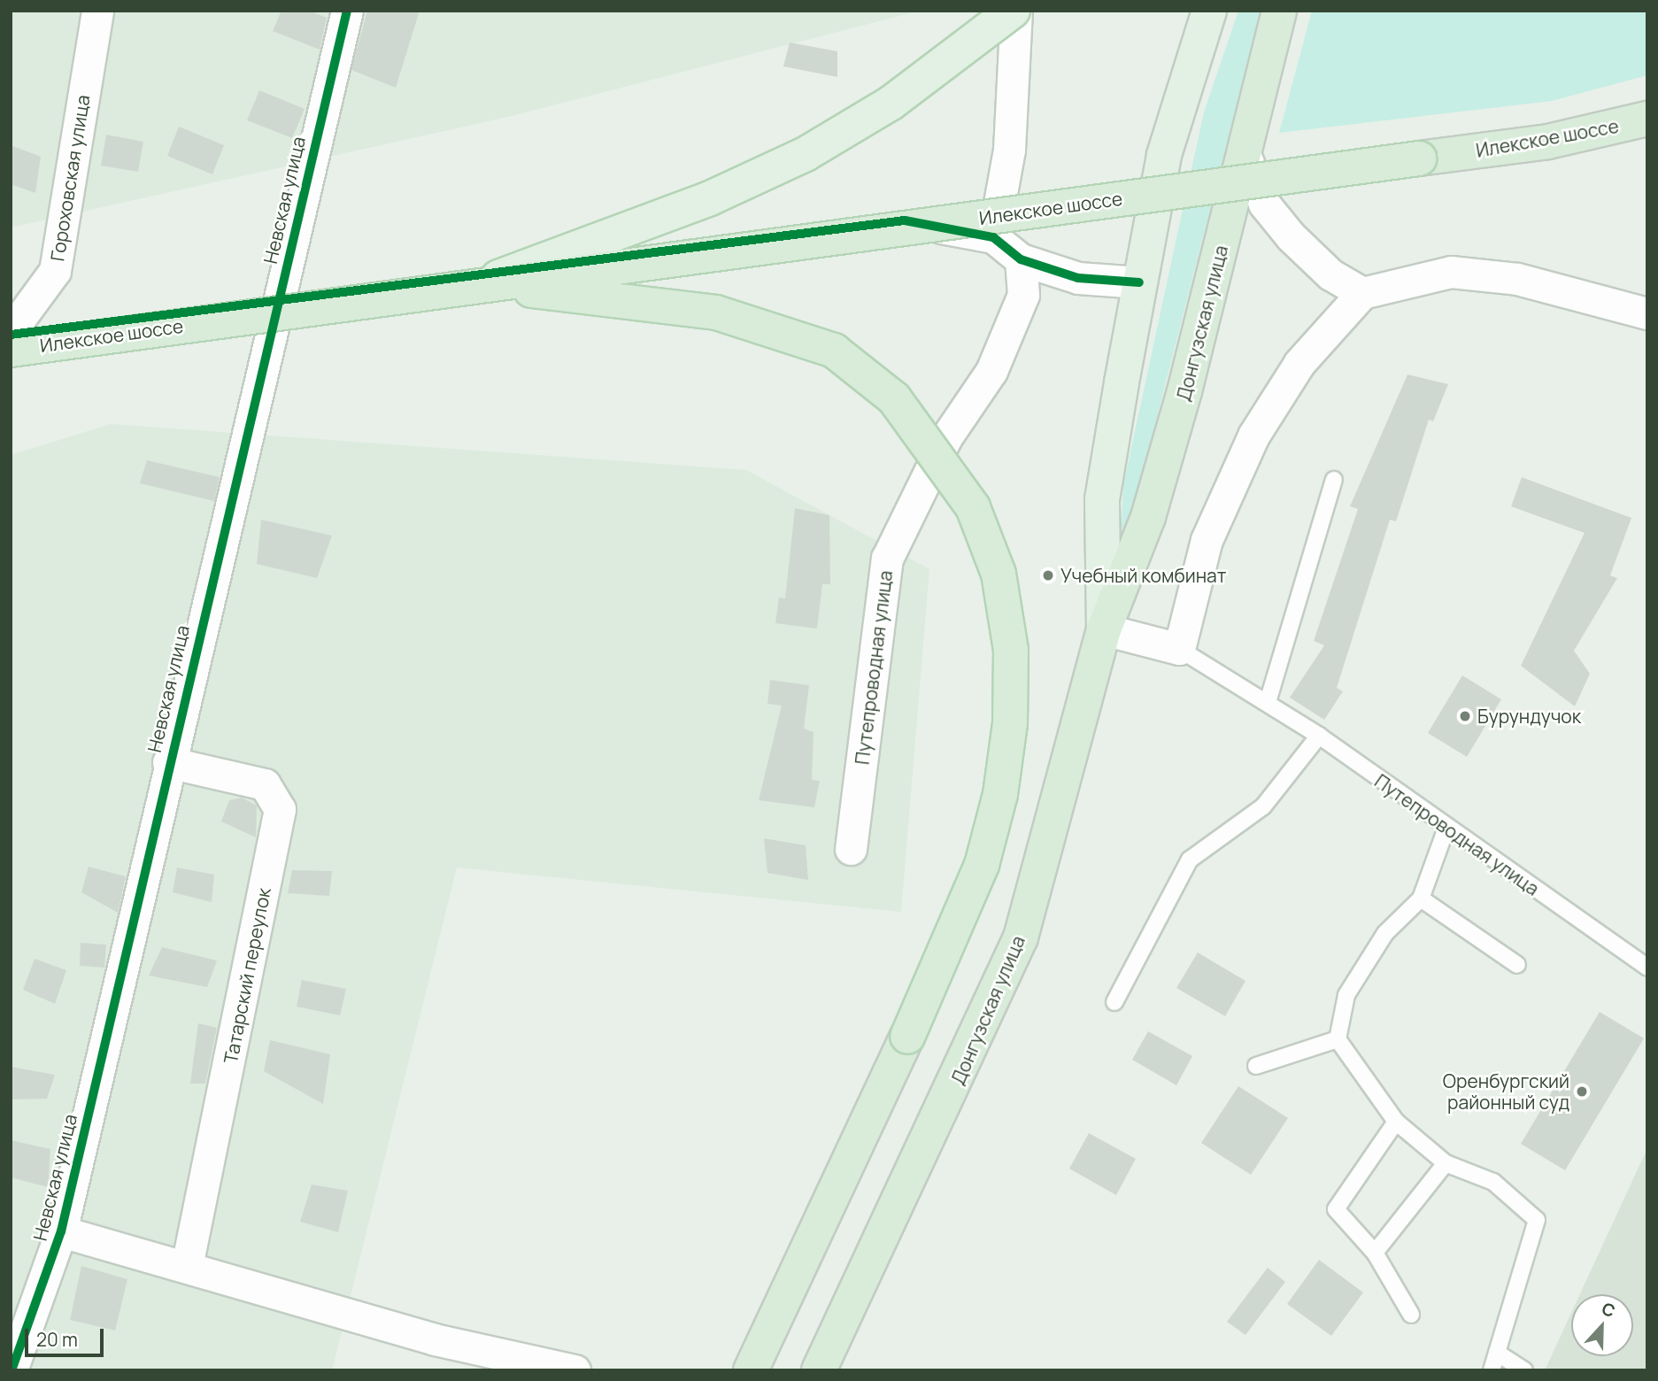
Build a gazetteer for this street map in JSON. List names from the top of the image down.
{
  "streets": {
    "highway": ["Илекское шоссе", "Донгузская улица"],
    "street": [
      "Гороховская улица",
      "Невская улица",
      "Путепроводная улица",
      "Татарский переулок"
    ]
  },
  "crossings": [
    ["Невская улица", "Татарский переулок"]
  ],
  "places": ["Учебный комбинат", "Бурундучок", "Оренбургский районный суд"],
  "scale_bar": "20 m",
  "north": "top"
}
